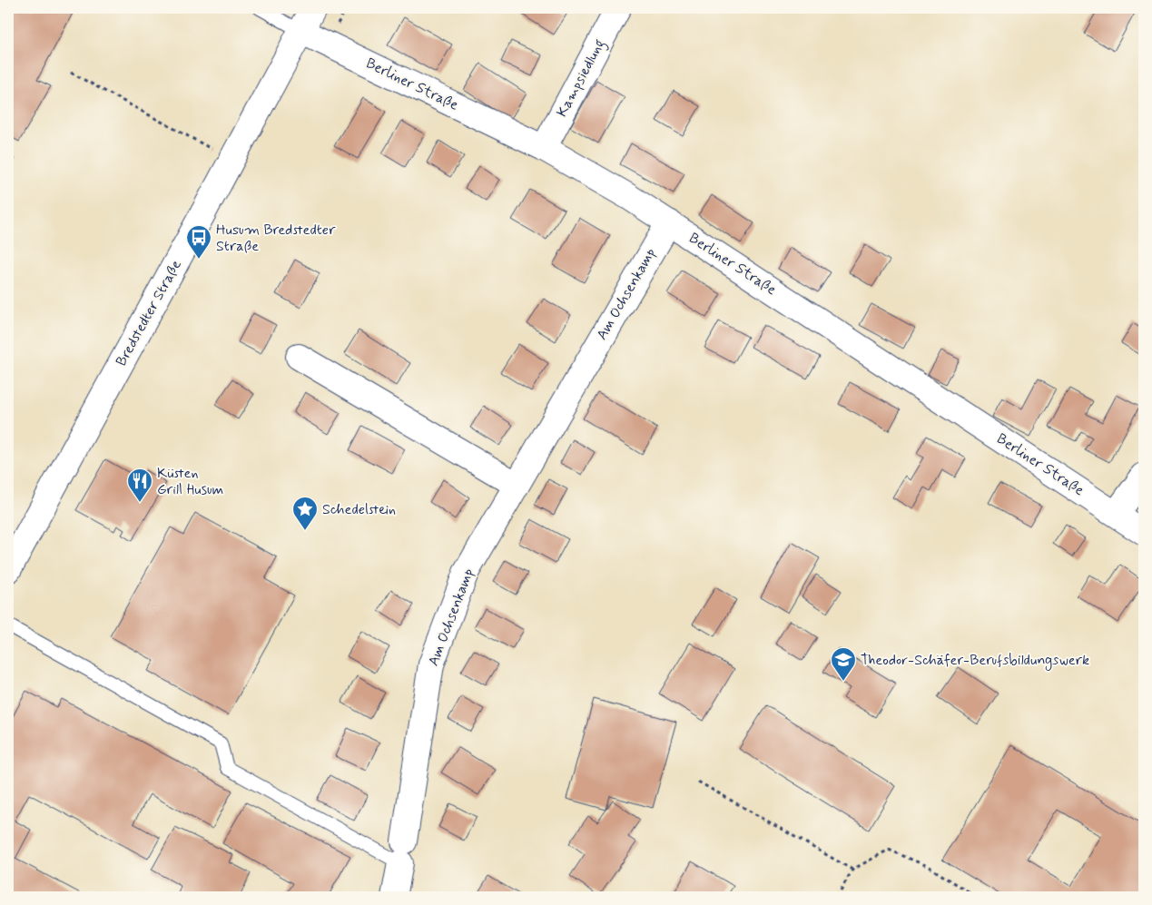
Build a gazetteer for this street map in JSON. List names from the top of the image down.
{
  "streets": {
    "street": [
      "Kampsiedlung",
      "Berliner Straße",
      "Am Ochsenkamp",
      "Bredstedter Straße"
    ]
  },
  "crossings": [
    ["Kampsiedlung", "Berliner Straße"],
    ["Berliner Straße", "Am Ochsenkamp"],
    ["Berliner Straße", "Bredstedter Straße"]
  ],
  "places": {
    "bus stop": ["Husum Bredstedter Straße"],
    "restaurant": ["Küsten Grill Husum"],
    "place": ["Schedelstein"],
    "school or university": ["Theodor-Schäfer-Berufsbildungswerk"]
  }
}
